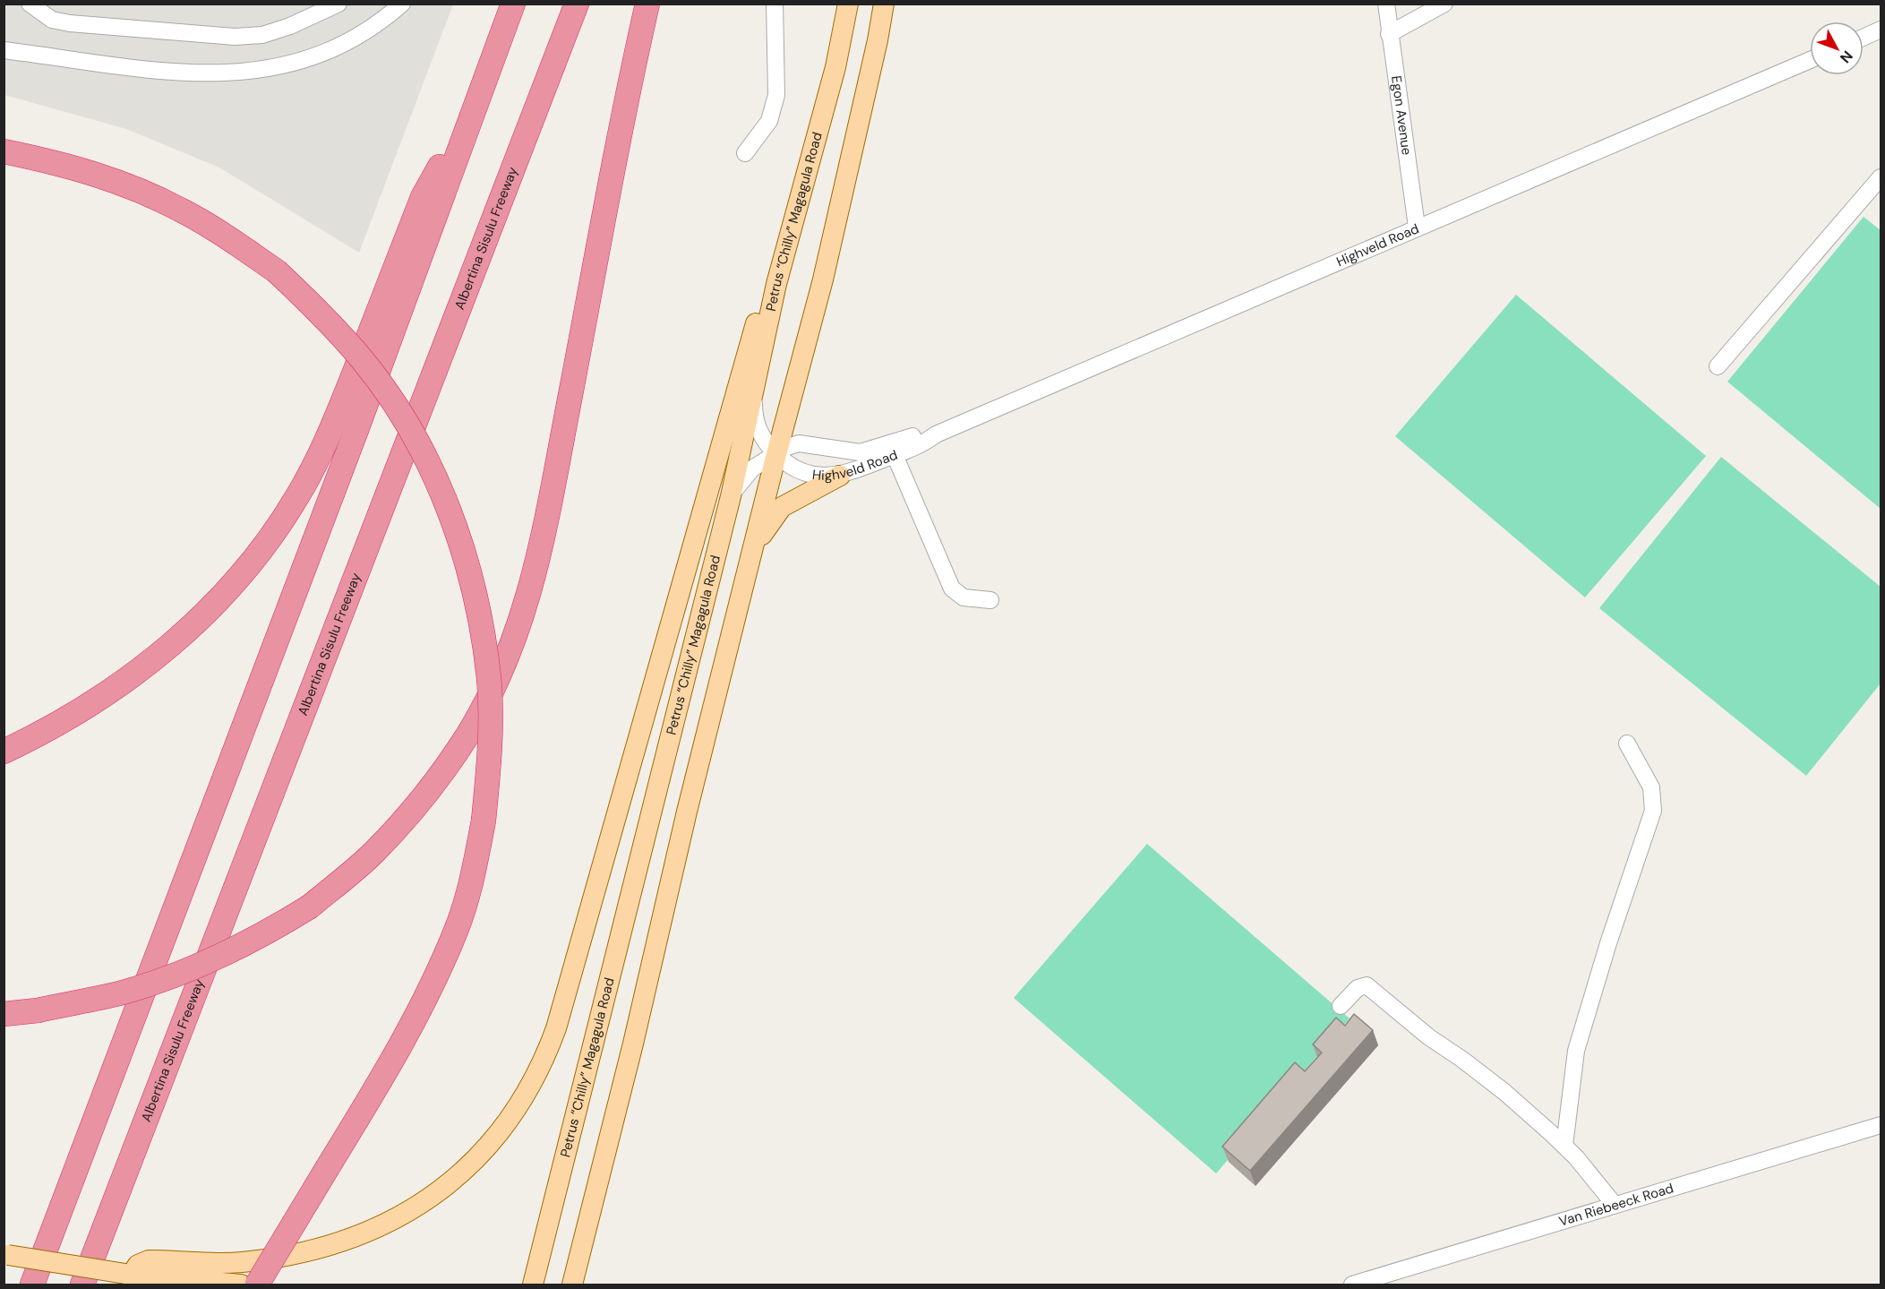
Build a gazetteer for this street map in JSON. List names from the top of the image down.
{
  "streets": {
    "highway": ["Albertina Sisulu Freeway"],
    "main road": ["Petrus “Chilly” Magagula Road"],
    "street": ["Egon Avenue", "Highveld Road", "Van Riebeeck Road"]
  },
  "crossings": [
    ["Egon Avenue", "Highveld Road"],
    ["Petrus “Chilly” Magagula Road", "Highveld Road"]
  ],
  "north": "bottom right"
}
